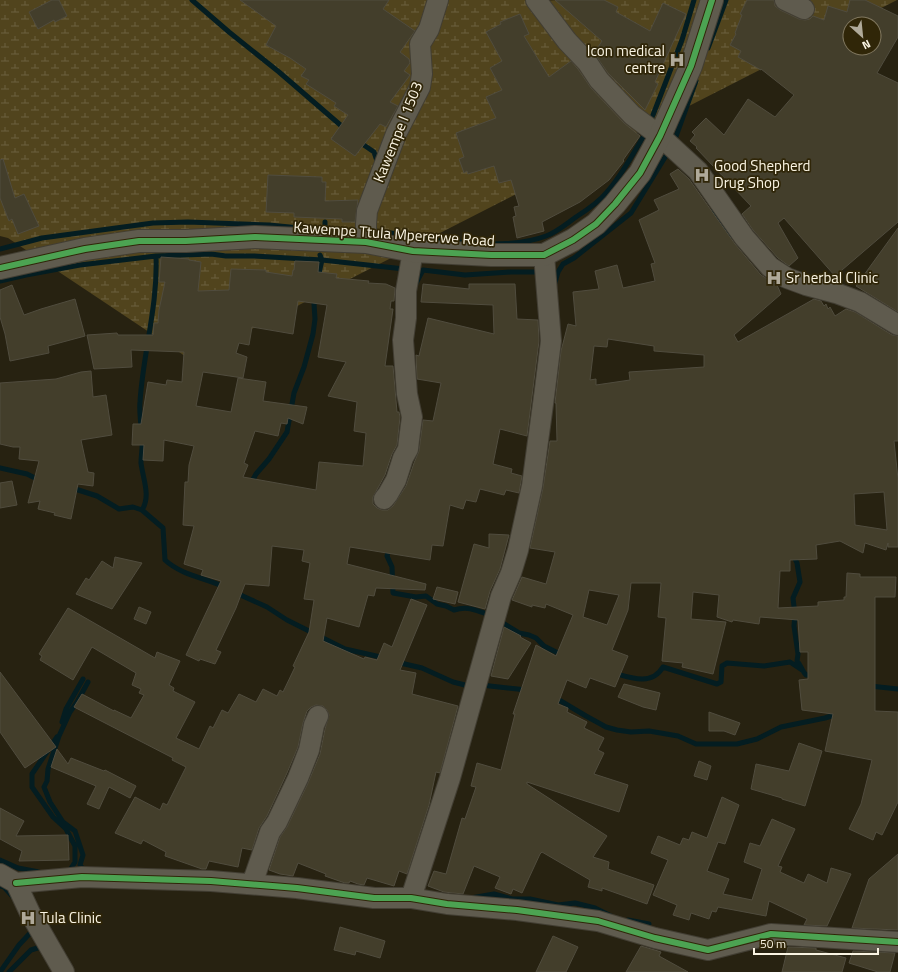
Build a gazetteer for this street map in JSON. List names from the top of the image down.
{
  "streets": {
    "street": ["Kawempe I 1503", "Kawempe Ttula Mpererwe Road"]
  },
  "crossings": [
    ["Kawempe I 1503", "Kawempe Ttula Mpererwe Road"]
  ],
  "places": {
    "hospital": [
      "Icon medical centre",
      "Good Shepherd Drug Shop",
      "Sr herbal Clinic",
      "Tula Clinic"
    ]
  },
  "scale_bar": "50 m",
  "north": "bottom right"
}
